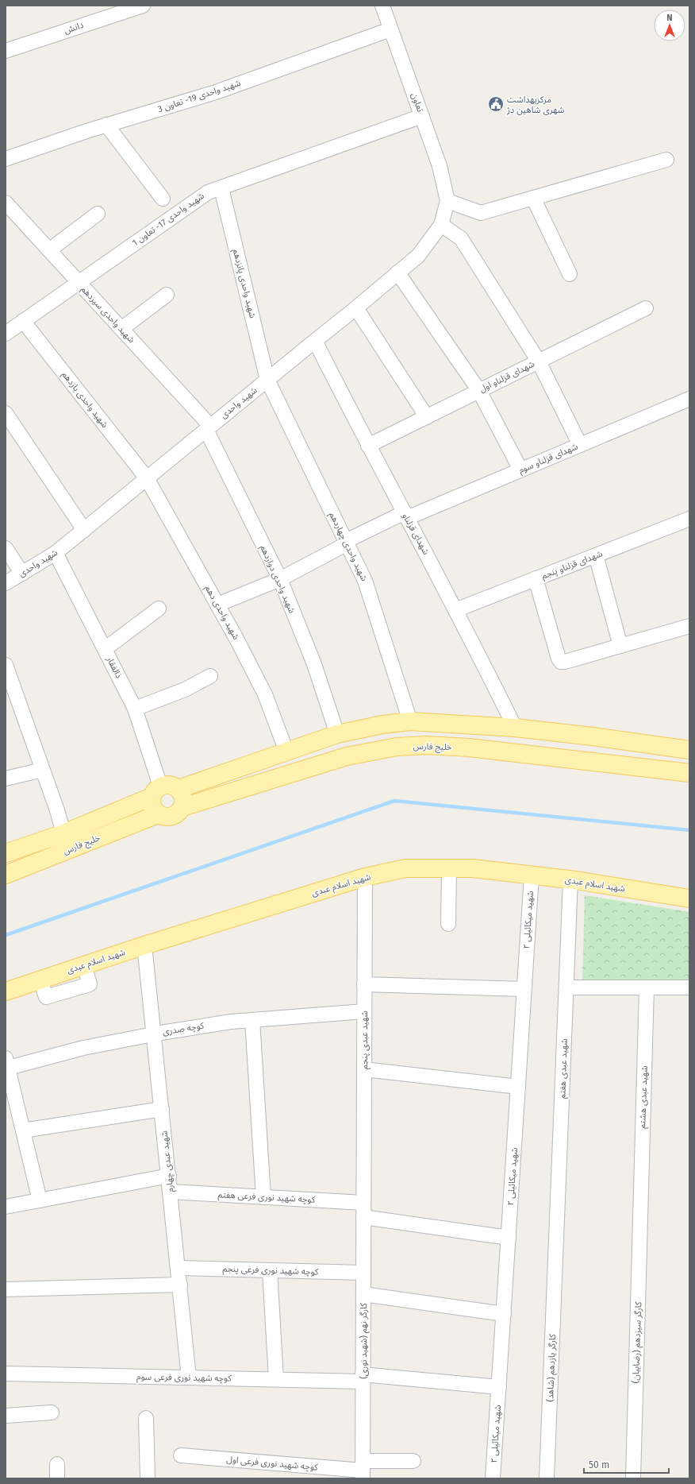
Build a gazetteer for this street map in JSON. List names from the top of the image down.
{
  "streets": {
    "main road": ["خلیج فارس", "شهید اسلام عبدی"],
    "street": [
      "دانش",
      "شهید واحدی 19- تعاون 3",
      "تعاون",
      "شهید واحدی 17- تعاون 1",
      "شهید واحدی پانزدهم",
      "شهید واحدی سیزدهم",
      "شهدای قزلناو اول",
      "شهید واحدی یازدهم",
      "شهید واحدی",
      "شهدای قزلناو سوم",
      "شهدای قزلناو",
      "شهید واحدی چهاردهم",
      "شهدای قزلناو پنجم",
      "شهید واحدی دوازدهم",
      "شهید واحدی دهم",
      "ذالفقار",
      "شهید میکائیلی ۲",
      "کوچه صدری",
      "شهید عبدی پنجم",
      "شهید عبدی هفتم",
      "شهید عبدی هشتم",
      "شهید عبدی چهارم",
      "کوچه شهید نوری فرعی هفتم",
      "کوچه شهید نوری فرعی پنجم",
      "کارگر نهم (شهید نوری)",
      "کارگر سیزدهم (رضاییان)",
      "کارگر یازدهم (شاهد)",
      "کوچه شهید نوری فرعی سوم",
      "کوچه شهید نوری فرعی اول"
    ]
  },
  "crossings": [
    ["شهید واحدی 19- تعاون 3", "تعاون"],
    ["تعاون", "شهید واحدی 17- تعاون 1"],
    ["تعاون", "شهید واحدی"],
    ["شهید واحدی 17- تعاون 1", "شهید واحدی پانزدهم"],
    ["شهید واحدی 17- تعاون 1", "شهید واحدی سیزدهم"],
    ["شهید واحدی 17- تعاون 1", "شهید واحدی یازدهم"],
    ["شهید واحدی پانزدهم", "شهید واحدی"],
    ["شهید واحدی پانزدهم", "شهید واحدی چهاردهم"],
    ["شهید واحدی سیزدهم", "شهید واحدی"],
    ["شهید واحدی سیزدهم", "شهید واحدی دوازدهم"],
    ["شهدای قزلناو اول", "شهدای قزلناو"],
    ["شهید واحدی یازدهم", "شهید واحدی"],
    ["شهید واحدی یازدهم", "شهید واحدی دهم"],
    ["شهید واحدی", "شهدای قزلناو"],
    ["شهید واحدی", "شهید واحدی چهاردهم"],
    ["شهید واحدی", "شهید واحدی دوازدهم"],
    ["شهید واحدی", "شهید واحدی دهم"],
    ["شهید واحدی", "ذالفقار"],
    ["شهدای قزلناو سوم", "شهدای قزلناو"],
    ["شهدای قزلناو سوم", "شهید واحدی چهاردهم"],
    ["شهدای قزلناو سوم", "شهید واحدی دوازدهم"],
    ["شهدای قزلناو سوم", "شهید واحدی دهم"],
    ["شهدای قزلناو", "شهدای قزلناو پنجم"],
    ["ذالفقار", "خلیج فارس"],
    ["شهید اسلام عبدی", "شهید میکائیلی ۲"],
    ["شهید اسلام عبدی", "شهید عبدی پنجم"],
    ["شهید اسلام عبدی", "شهید عبدی هفتم"],
    ["شهید اسلام عبدی", "شهید عبدی چهارم"],
    ["شهید میکائیلی ۲", "کوچه شهید نوری فرعی هفتم"],
    ["شهید میکائیلی ۲", "کوچه شهید نوری فرعی سوم"],
    ["کوچه صدری", "شهید عبدی پنجم"],
    ["کوچه صدری", "شهید عبدی چهارم"],
    ["شهید عبدی پنجم", "کوچه شهید نوری فرعی هفتم"],
    ["شهید عبدی پنجم", "کارگر نهم (شهید نوری)"],
    ["شهید عبدی هفتم", "کارگر یازدهم (شاهد)"],
    ["شهید عبدی هشتم", "کارگر سیزدهم (رضاییان)"],
    ["شهید عبدی چهارم", "کوچه شهید نوری فرعی هفتم"],
    ["شهید عبدی چهارم", "کوچه شهید نوری فرعی پنجم"],
    ["شهید عبدی چهارم", "کوچه شهید نوری فرعی سوم"],
    ["کوچه شهید نوری فرعی هفتم", "کارگر نهم (شهید نوری)"],
    ["کوچه شهید نوری فرعی پنجم", "کارگر نهم (شهید نوری)"],
    ["کارگر نهم (شهید نوری)", "کوچه شهید نوری فرعی سوم"],
    ["کارگر نهم (شهید نوری)", "کوچه شهید نوری فرعی اول"]
  ],
  "places": {
    "public building": ["مرکزبهداشت شهری شاهین دژ"]
  },
  "scale_bar": "50 m",
  "north": "top"
}
